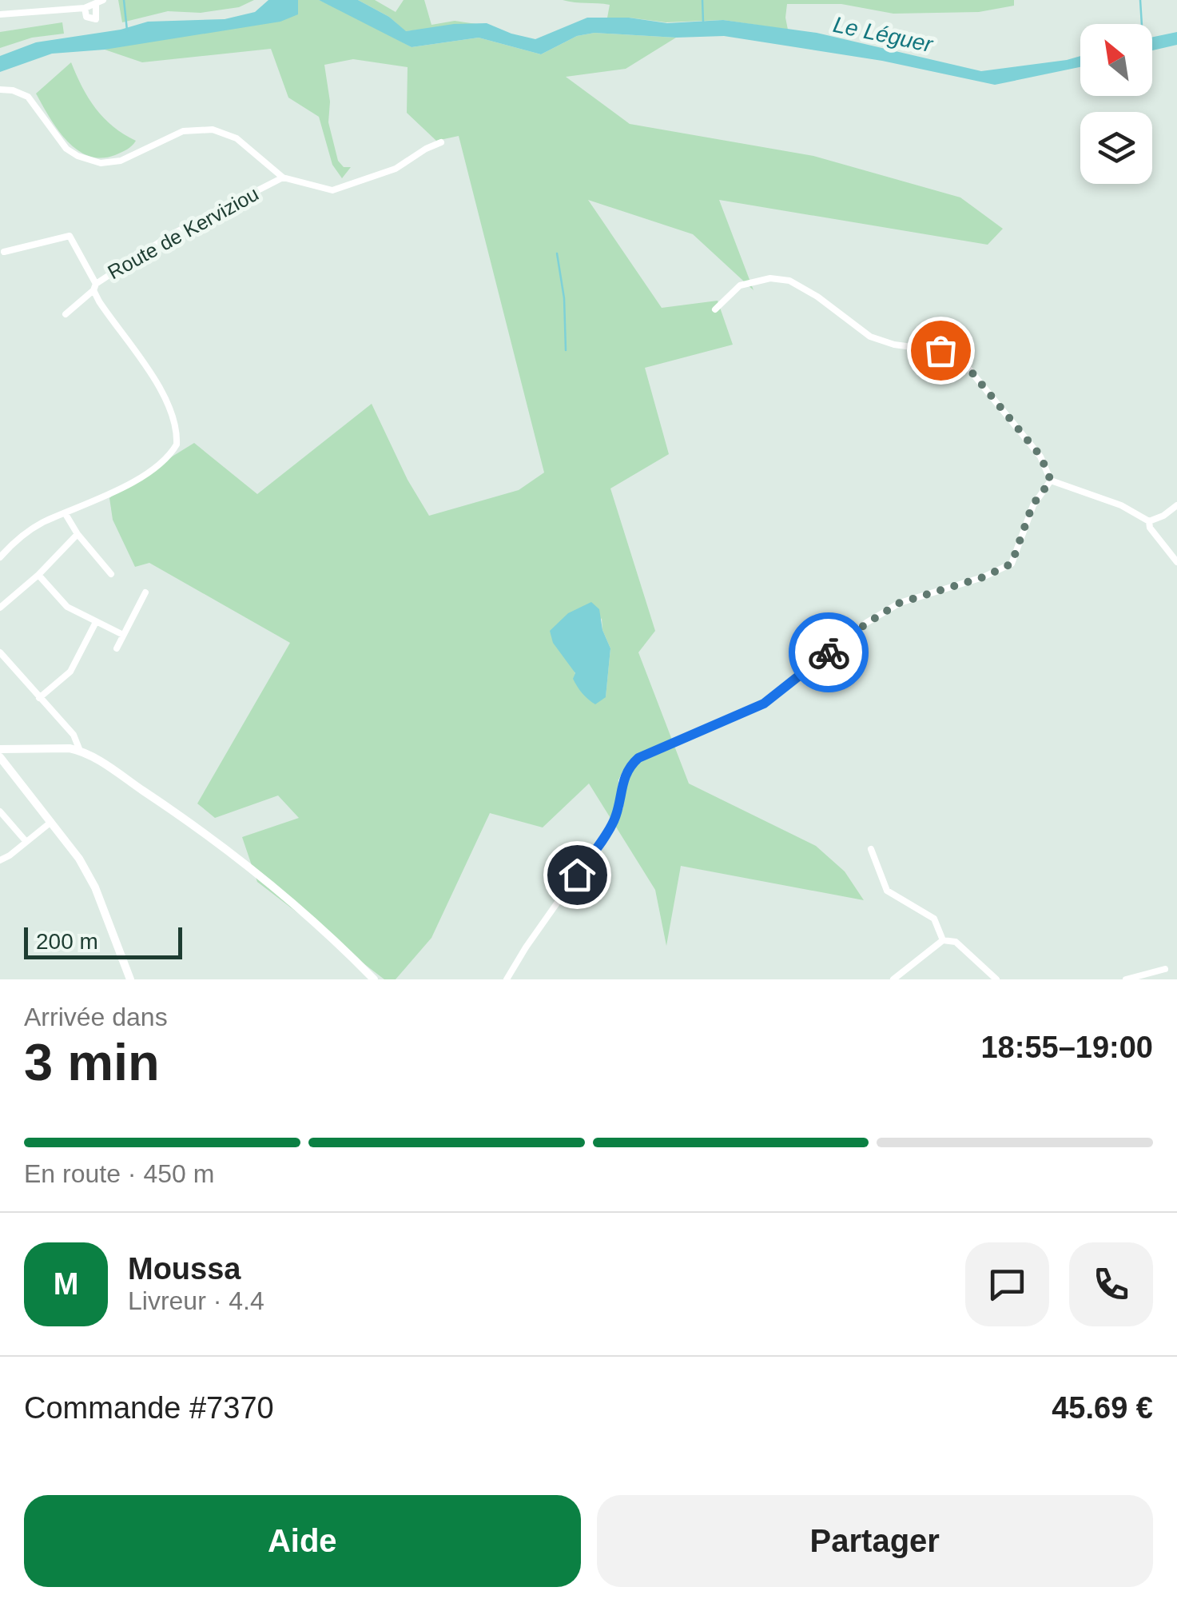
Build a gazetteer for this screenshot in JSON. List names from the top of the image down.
{
  "streets": {
    "street": ["Route de Kerviziou"]
  },
  "water": ["Le Léguer"],
  "scale_bar": "200 m",
  "north": "top left",
  "page": {
    "scale": "200 m",
    "heading": ["3 min", "Arrivée dans", "18:55–19:00"],
    "panel": [
      "Moussa",
      "Livreur · 4.4",
      "Commande #7370",
      "45.69 €"
    ],
    "bar": "En route · 450 m",
    "round": "M",
    "buttons": ["Aide", "Partager"]
  }
}
